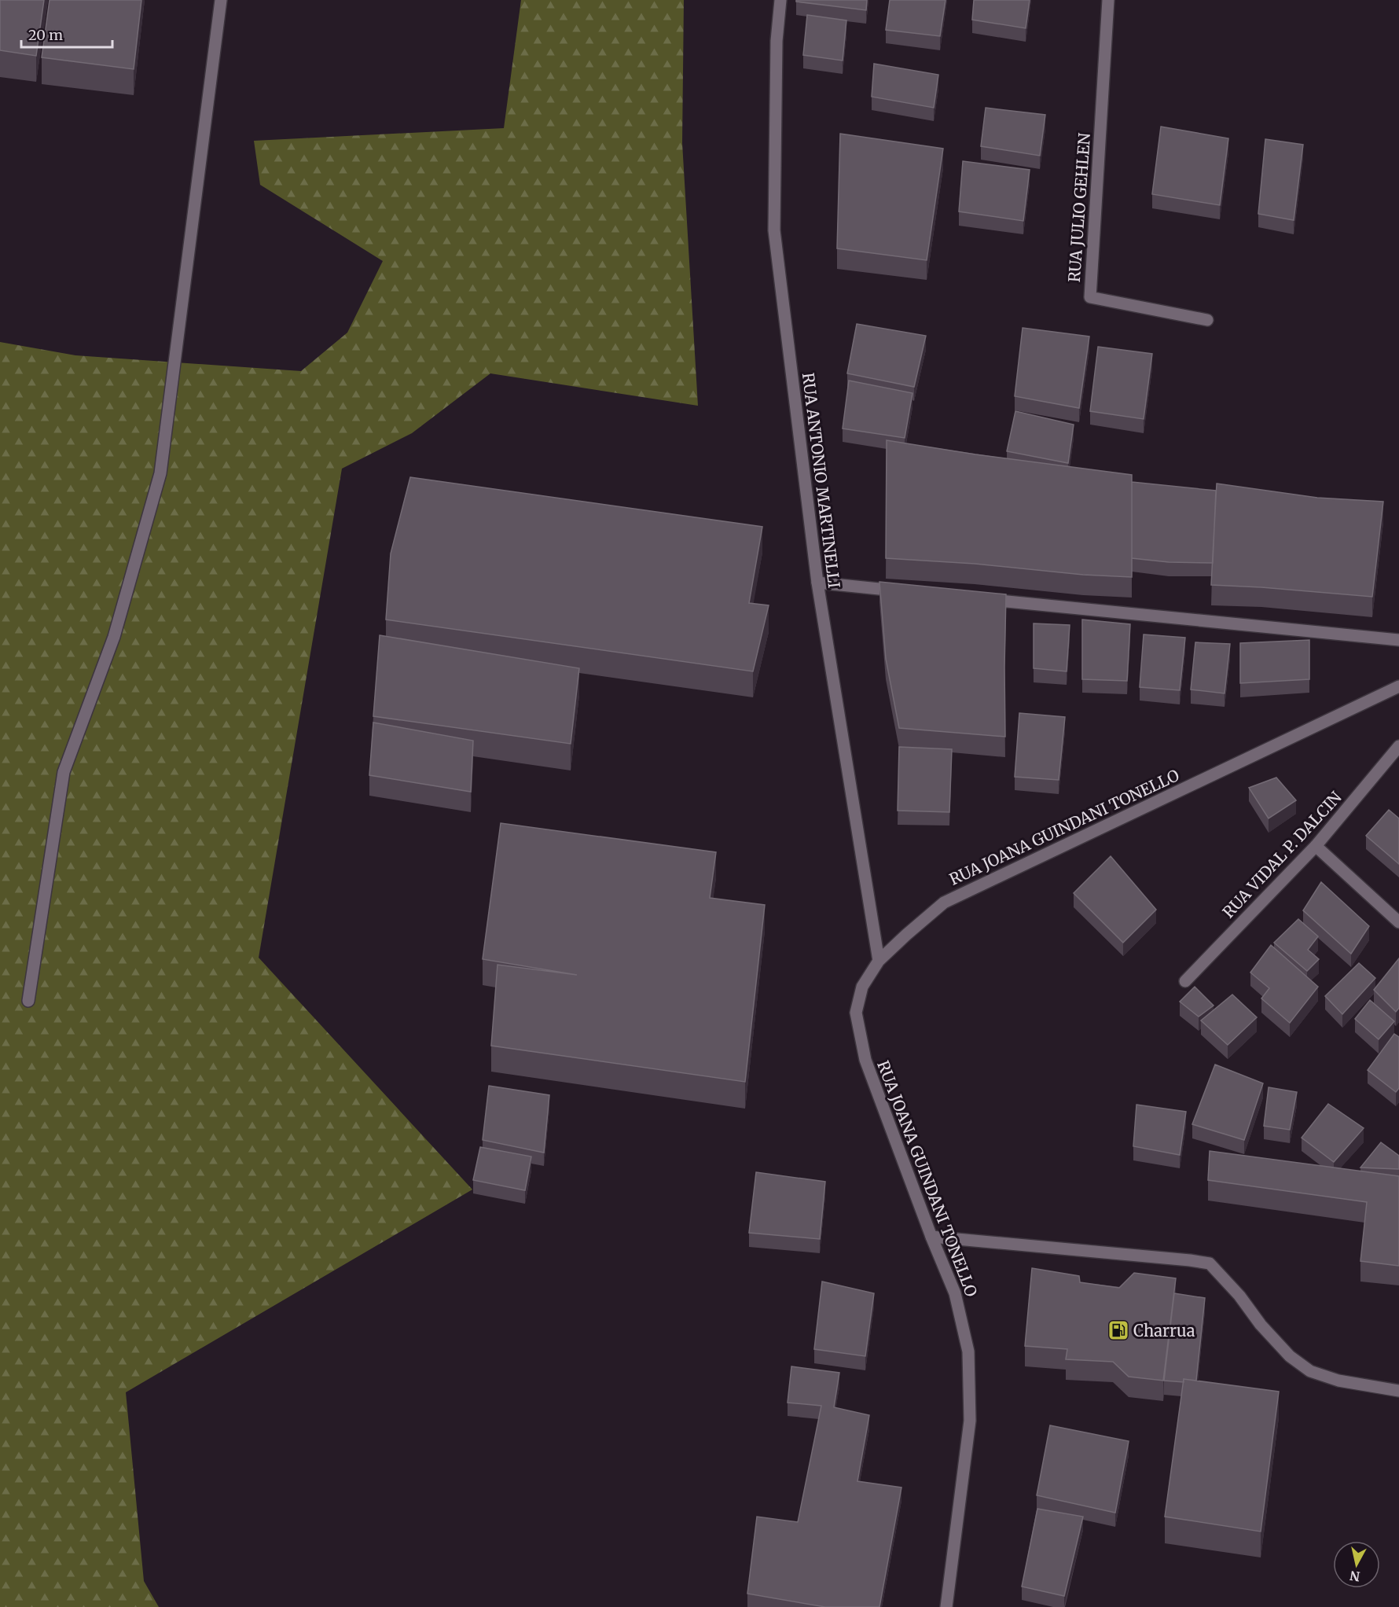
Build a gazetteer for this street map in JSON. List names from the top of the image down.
{
  "streets": {
    "street": [
      "RUA JULIO GEHLEN",
      "RUA ANTONIO MARTINELLI",
      "RUA JOANA GUINDANI TONELLO",
      "RUA VIDAL P. DALCIN"
    ]
  },
  "crossings": [
    ["RUA ANTONIO MARTINELLI", "RUA JOANA GUINDANI TONELLO"]
  ],
  "places": {
    "fuel station": ["Charrua"]
  },
  "scale_bar": "20 m",
  "north": "bottom"
}
